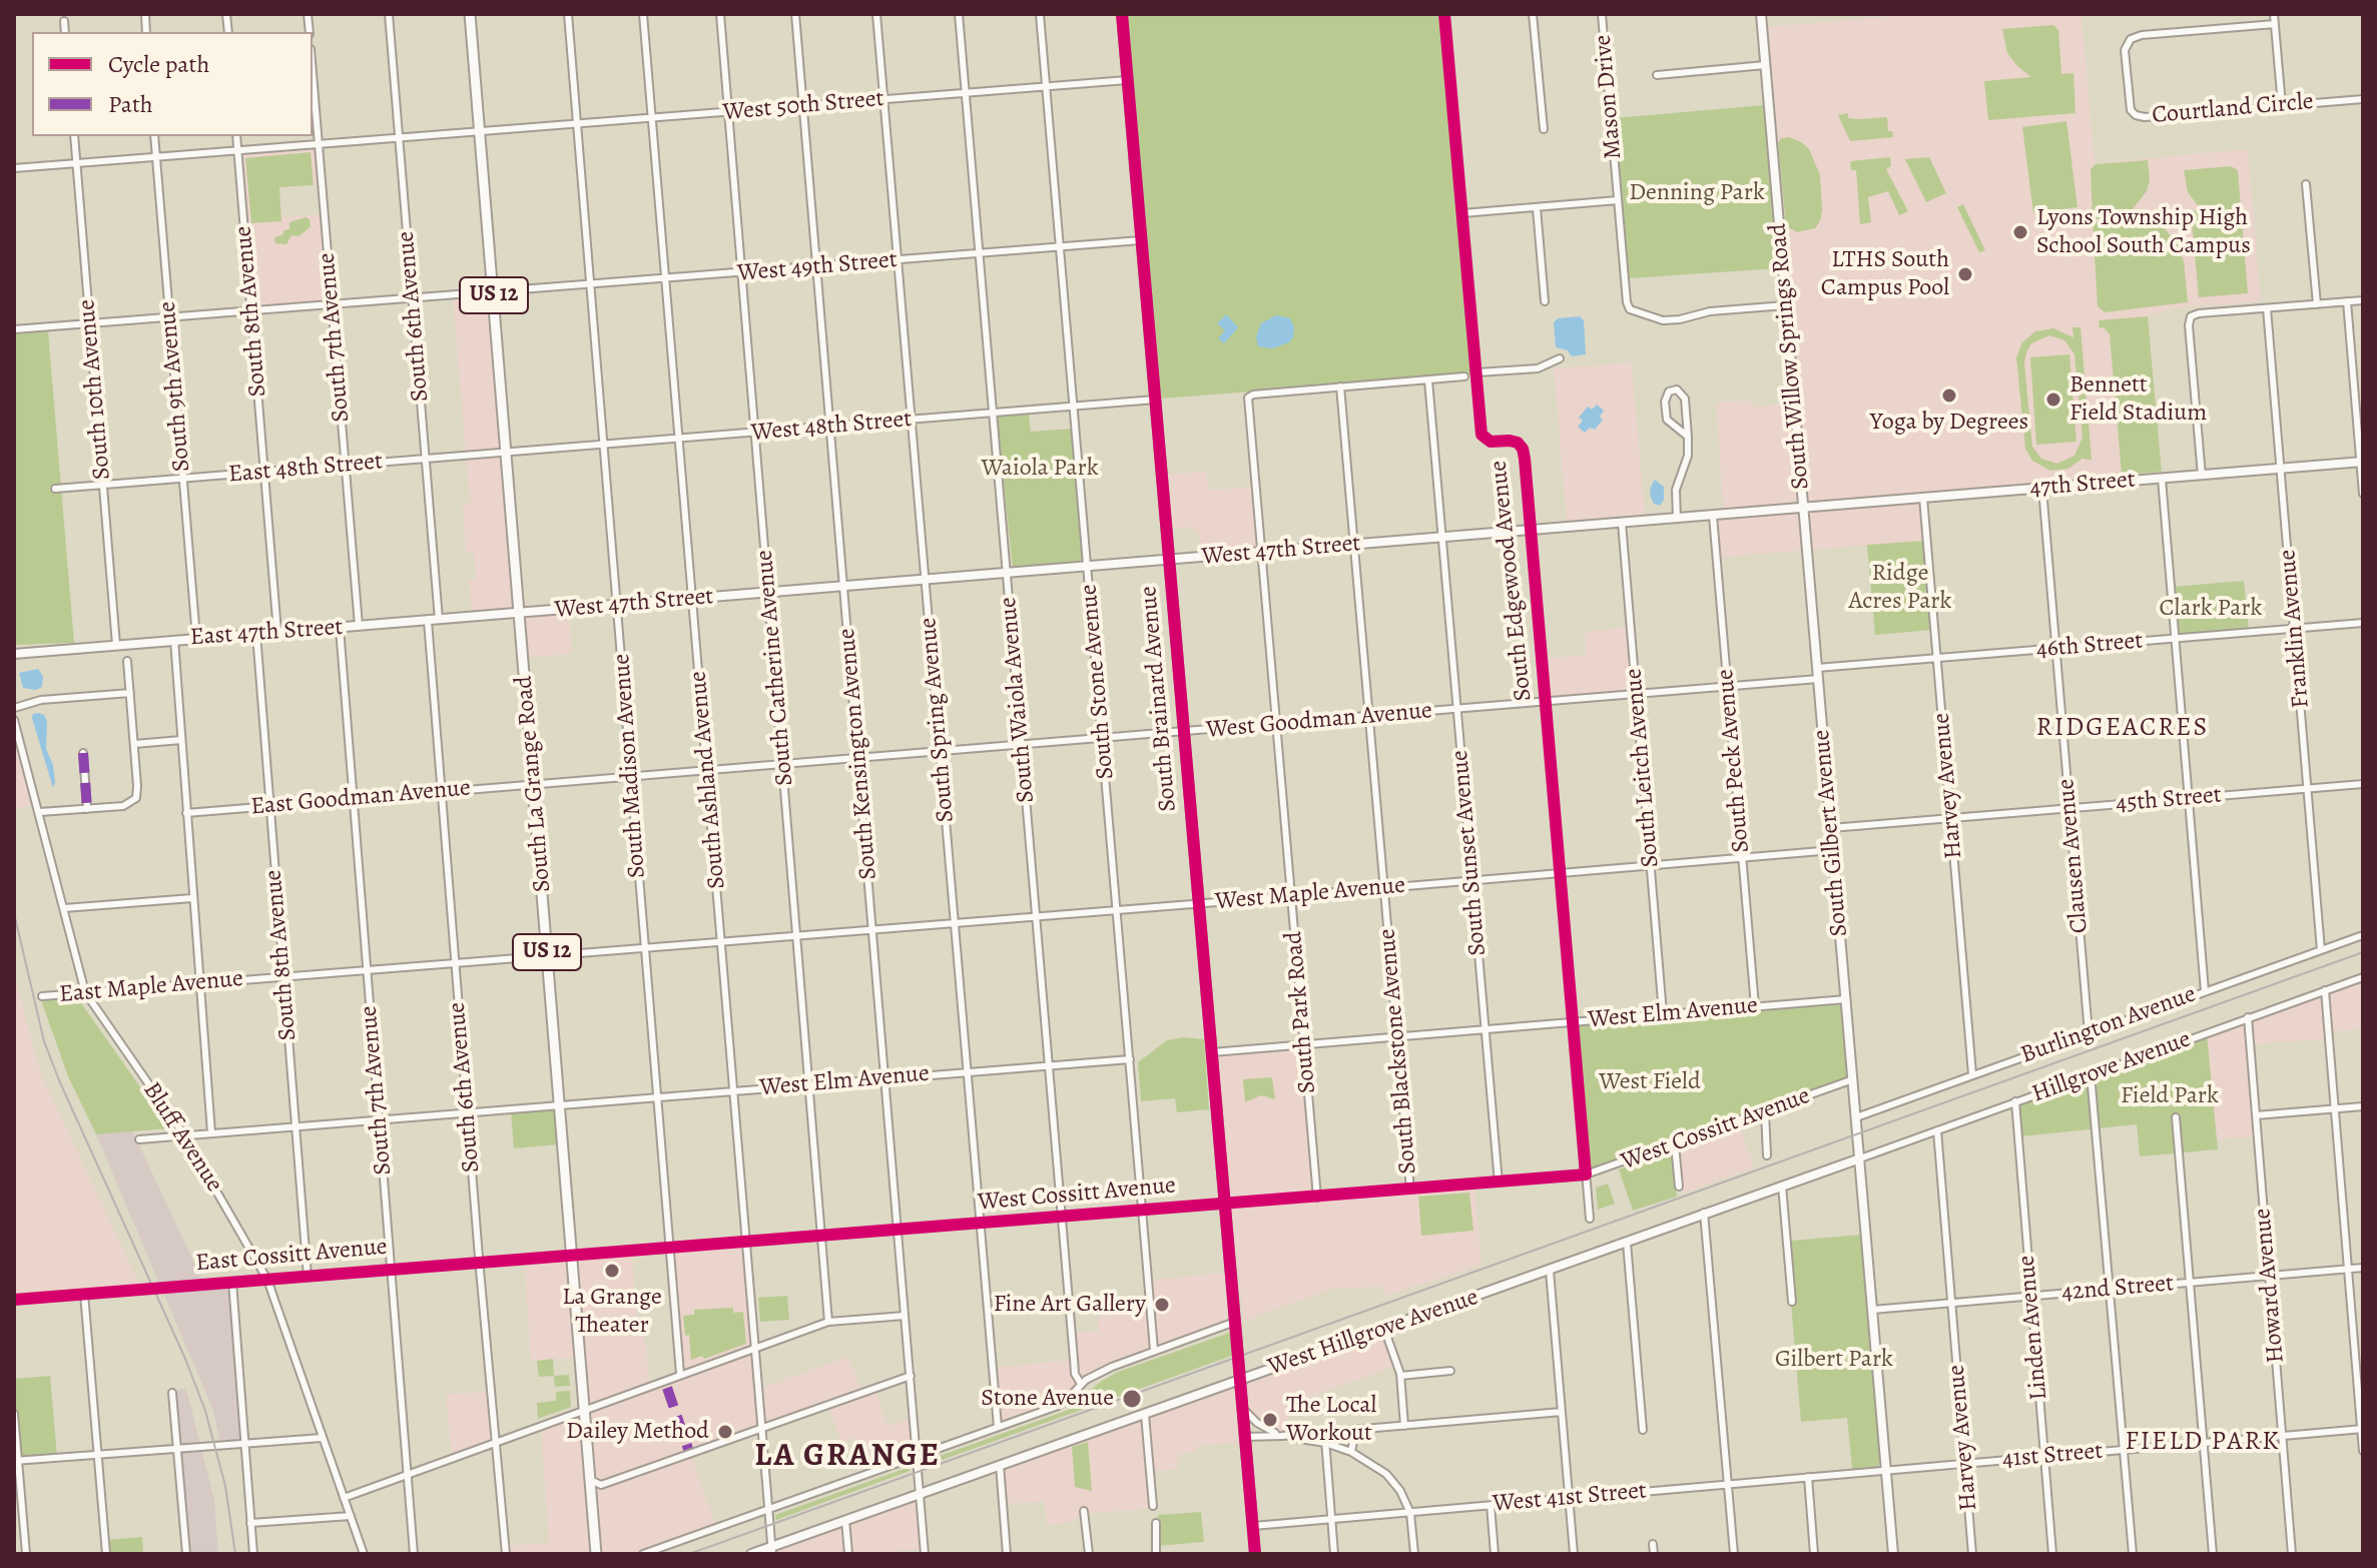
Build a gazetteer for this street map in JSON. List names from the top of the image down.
{
  "streets": {
    "main road": ["US 12", "South La Grange Road"],
    "street": [
      "Mason Drive",
      "West 50th Street",
      "Courtland Circle",
      "West 49th Street",
      "South 8th Avenue",
      "South 6th Avenue",
      "South 7th Avenue",
      "South Willow Springs Road",
      "South 9th Avenue",
      "South 10th Avenue",
      "West 48th Street",
      "East 48th Street",
      "47th Street",
      "West 47th Street",
      "South Edgewood Avenue",
      "Franklin Avenue",
      "East 47th Street",
      "46th Street",
      "South Catherine Avenue",
      "South Stone Avenue",
      "South Brainard Avenue",
      "South Waiola Avenue",
      "South Spring Avenue",
      "West Goodman Avenue",
      "South Kensington Avenue",
      "South Peck Avenue",
      "South Madison Avenue",
      "South Leitch Avenue",
      "South Ashland Avenue",
      "Harvey Avenue",
      "East Goodman Avenue",
      "45th Street",
      "South Gilbert Avenue",
      "South Sunset Avenue",
      "Clausen Avenue",
      "West Maple Avenue",
      "East Maple Avenue",
      "South Park Road",
      "West Elm Avenue",
      "Burlington Avenue",
      "South Blackstone Avenue",
      "Hillgrove Avenue",
      "West Cossitt Avenue",
      "Bluff Avenue",
      "East Cossitt Avenue",
      "Howard Avenue",
      "42nd Street",
      "Linden Avenue",
      "West Hillgrove Avenue",
      "41st Street",
      "West 41st Street"
    ]
  },
  "crossings": [
    ["Mason Drive", "South Willow Springs Road"],
    ["West 50th Street", "South 8th Avenue"],
    ["West 50th Street", "South 6th Avenue"],
    ["West 50th Street", "South 7th Avenue"],
    ["West 50th Street", "South 9th Avenue"],
    ["West 50th Street", "South 10th Avenue"],
    ["West 50th Street", "South Catherine Avenue"],
    ["West 50th Street", "South Stone Avenue"],
    ["West 50th Street", "South Brainard Avenue"],
    ["West 50th Street", "South Waiola Avenue"],
    ["West 50th Street", "South Spring Avenue"],
    ["West 50th Street", "South Kensington Avenue"],
    ["West 50th Street", "South Madison Avenue"],
    ["West 50th Street", "South Ashland Avenue"],
    ["West 50th Street", "South La Grange Road"],
    ["West 49th Street", "South 8th Avenue"],
    ["West 49th Street", "South 6th Avenue"],
    ["West 49th Street", "South 7th Avenue"],
    ["West 49th Street", "South 9th Avenue"],
    ["West 49th Street", "South 10th Avenue"],
    ["West 49th Street", "South Catherine Avenue"],
    ["West 49th Street", "South Stone Avenue"],
    ["West 49th Street", "South Brainard Avenue"],
    ["West 49th Street", "South Waiola Avenue"],
    ["West 49th Street", "South Spring Avenue"],
    ["West 49th Street", "South Kensington Avenue"],
    ["West 49th Street", "South Madison Avenue"],
    ["West 49th Street", "South Ashland Avenue"],
    ["West 49th Street", "South La Grange Road"],
    ["South 8th Avenue", "East 48th Street"],
    ["South 8th Avenue", "East 47th Street"],
    ["South 8th Avenue", "East Goodman Avenue"],
    ["South 8th Avenue", "East Maple Avenue"],
    ["South 8th Avenue", "West Elm Avenue"],
    ["South 8th Avenue", "East Cossitt Avenue"],
    ["South 6th Avenue", "East 48th Street"],
    ["South 6th Avenue", "East 47th Street"],
    ["South 6th Avenue", "East Goodman Avenue"],
    ["South 6th Avenue", "East Maple Avenue"],
    ["South 6th Avenue", "West Elm Avenue"],
    ["South 6th Avenue", "East Cossitt Avenue"],
    ["South 7th Avenue", "East 48th Street"],
    ["South 7th Avenue", "East 47th Street"],
    ["South 7th Avenue", "East Goodman Avenue"],
    ["South 7th Avenue", "East Maple Avenue"],
    ["South 7th Avenue", "West Elm Avenue"],
    ["South 7th Avenue", "East Cossitt Avenue"],
    ["South Willow Springs Road", "47th Street"],
    ["South Willow Springs Road", "West 47th Street"],
    ["South Willow Springs Road", "South Gilbert Avenue"],
    ["South 9th Avenue", "East 48th Street"],
    ["South 9th Avenue", "East 47th Street"],
    ["South 10th Avenue", "East 48th Street"],
    ["South 10th Avenue", "East 47th Street"],
    ["West 48th Street", "East 48th Street"],
    ["West 48th Street", "South Catherine Avenue"],
    ["West 48th Street", "South Stone Avenue"],
    ["West 48th Street", "South Brainard Avenue"],
    ["West 48th Street", "South Waiola Avenue"],
    ["West 48th Street", "South Spring Avenue"],
    ["West 48th Street", "South Kensington Avenue"],
    ["West 48th Street", "South Madison Avenue"],
    ["West 48th Street", "South Ashland Avenue"],
    ["West 48th Street", "South La Grange Road"],
    ["East 48th Street", "South La Grange Road"],
    ["47th Street", "West 47th Street"],
    ["47th Street", "Franklin Avenue"],
    ["47th Street", "Harvey Avenue"],
    ["47th Street", "South Gilbert Avenue"],
    ["47th Street", "Clausen Avenue"],
    ["West 47th Street", "South Edgewood Avenue"],
    ["West 47th Street", "East 47th Street"],
    ["West 47th Street", "South Catherine Avenue"],
    ["West 47th Street", "South Stone Avenue"],
    ["West 47th Street", "South Brainard Avenue"],
    ["West 47th Street", "South Waiola Avenue"],
    ["West 47th Street", "South Spring Avenue"],
    ["West 47th Street", "South Kensington Avenue"],
    ["West 47th Street", "South Peck Avenue"],
    ["West 47th Street", "South Madison Avenue"],
    ["West 47th Street", "South Leitch Avenue"],
    ["West 47th Street", "South Ashland Avenue"],
    ["West 47th Street", "South La Grange Road"],
    ["West 47th Street", "South Gilbert Avenue"],
    ["West 47th Street", "South Sunset Avenue"],
    ["West 47th Street", "South Park Road"],
    ["West 47th Street", "South Blackstone Avenue"],
    ["South Edgewood Avenue", "West Goodman Avenue"],
    ["South Edgewood Avenue", "West Maple Avenue"],
    ["South Edgewood Avenue", "West Elm Avenue"],
    ["South Edgewood Avenue", "West Cossitt Avenue"],
    ["Franklin Avenue", "46th Street"],
    ["Franklin Avenue", "45th Street"],
    ["Franklin Avenue", "Burlington Avenue"],
    ["East 47th Street", "South La Grange Road"],
    ["46th Street", "Harvey Avenue"],
    ["46th Street", "South Gilbert Avenue"],
    ["46th Street", "Clausen Avenue"],
    ["South Catherine Avenue", "West Goodman Avenue"],
    ["South Catherine Avenue", "West Maple Avenue"],
    ["South Catherine Avenue", "West Elm Avenue"],
    ["South Catherine Avenue", "West Cossitt Avenue"],
    ["South Stone Avenue", "West Goodman Avenue"],
    ["South Stone Avenue", "West Maple Avenue"],
    ["South Stone Avenue", "West Elm Avenue"],
    ["South Stone Avenue", "West Cossitt Avenue"],
    ["South Brainard Avenue", "West Goodman Avenue"],
    ["South Brainard Avenue", "West Maple Avenue"],
    ["South Brainard Avenue", "West Elm Avenue"],
    ["South Brainard Avenue", "West Cossitt Avenue"],
    ["South Brainard Avenue", "West Hillgrove Avenue"],
    ["South Brainard Avenue", "West 41st Street"],
    ["South Waiola Avenue", "West Goodman Avenue"],
    ["South Waiola Avenue", "West Maple Avenue"],
    ["South Waiola Avenue", "West Elm Avenue"],
    ["South Waiola Avenue", "West Cossitt Avenue"],
    ["South Spring Avenue", "West Goodman Avenue"],
    ["South Spring Avenue", "West Maple Avenue"],
    ["South Spring Avenue", "West Elm Avenue"],
    ["South Spring Avenue", "West Cossitt Avenue"],
    ["West Goodman Avenue", "South Kensington Avenue"],
    ["West Goodman Avenue", "South Peck Avenue"],
    ["West Goodman Avenue", "South Madison Avenue"],
    ["West Goodman Avenue", "South Leitch Avenue"],
    ["West Goodman Avenue", "South Ashland Avenue"],
    ["West Goodman Avenue", "South La Grange Road"],
    ["West Goodman Avenue", "East Goodman Avenue"],
    ["West Goodman Avenue", "South Gilbert Avenue"],
    ["West Goodman Avenue", "South Sunset Avenue"],
    ["West Goodman Avenue", "South Park Road"],
    ["West Goodman Avenue", "South Blackstone Avenue"],
    ["South Kensington Avenue", "West Maple Avenue"],
    ["South Kensington Avenue", "West Elm Avenue"],
    ["South Kensington Avenue", "West Cossitt Avenue"],
    ["South Kensington Avenue", "West Hillgrove Avenue"],
    ["South Peck Avenue", "West Maple Avenue"],
    ["South Peck Avenue", "West Elm Avenue"],
    ["South Madison Avenue", "West Maple Avenue"],
    ["South Madison Avenue", "West Elm Avenue"],
    ["South Madison Avenue", "West Cossitt Avenue"],
    ["South Leitch Avenue", "West Maple Avenue"],
    ["South Leitch Avenue", "West Elm Avenue"],
    ["South Ashland Avenue", "West Maple Avenue"],
    ["South Ashland Avenue", "West Elm Avenue"],
    ["South Ashland Avenue", "West Cossitt Avenue"],
    ["South Ashland Avenue", "West Hillgrove Avenue"],
    ["South La Grange Road", "East Goodman Avenue"],
    ["South La Grange Road", "West Maple Avenue"],
    ["South La Grange Road", "East Maple Avenue"],
    ["South La Grange Road", "West Elm Avenue"],
    ["South La Grange Road", "West Cossitt Avenue"],
    ["South La Grange Road", "East Cossitt Avenue"],
    ["Harvey Avenue", "45th Street"],
    ["Harvey Avenue", "Burlington Avenue"],
    ["Harvey Avenue", "Hillgrove Avenue"],
    ["Harvey Avenue", "42nd Street"],
    ["Harvey Avenue", "41st Street"],
    ["45th Street", "South Gilbert Avenue"],
    ["45th Street", "Clausen Avenue"],
    ["South Gilbert Avenue", "West Maple Avenue"],
    ["South Gilbert Avenue", "West Elm Avenue"],
    ["South Gilbert Avenue", "Burlington Avenue"],
    ["South Gilbert Avenue", "Hillgrove Avenue"],
    ["South Gilbert Avenue", "West Cossitt Avenue"],
    ["South Gilbert Avenue", "42nd Street"],
    ["South Gilbert Avenue", "West Hillgrove Avenue"],
    ["South Gilbert Avenue", "41st Street"],
    ["South Gilbert Avenue", "West 41st Street"],
    ["South Sunset Avenue", "West Maple Avenue"],
    ["South Sunset Avenue", "West Elm Avenue"],
    ["South Sunset Avenue", "West Cossitt Avenue"],
    ["Clausen Avenue", "Burlington Avenue"],
    ["West Maple Avenue", "East Maple Avenue"],
    ["West Maple Avenue", "South Park Road"],
    ["West Maple Avenue", "South Blackstone Avenue"],
    ["East Maple Avenue", "Bluff Avenue"],
    ["South Park Road", "West Elm Avenue"],
    ["South Park Road", "South Blackstone Avenue"],
    ["South Park Road", "West Cossitt Avenue"],
    ["West Elm Avenue", "South Blackstone Avenue"],
    ["West Elm Avenue", "Bluff Avenue"],
    ["South Blackstone Avenue", "West Cossitt Avenue"],
    ["Hillgrove Avenue", "Howard Avenue"],
    ["Hillgrove Avenue", "Linden Avenue"],
    ["Hillgrove Avenue", "West Hillgrove Avenue"],
    ["West Cossitt Avenue", "East Cossitt Avenue"],
    ["Bluff Avenue", "East Cossitt Avenue"],
    ["Howard Avenue", "42nd Street"],
    ["Howard Avenue", "41st Street"],
    ["42nd Street", "Linden Avenue"],
    ["Linden Avenue", "41st Street"],
    ["41st Street", "West 41st Street"]
  ],
  "districts": ["RIDGEACRES", "FIELD PARK", "LA GRANGE"],
  "parks": [
    "Denning Park",
    "Waiola Park",
    "Ridge Acres Park",
    "Clark Park",
    "West Field",
    "Field Park",
    "Gilbert Park"
  ],
  "places": [
    "Lyons Township High School South Campus",
    "LTHS South Campus Pool",
    "Yoga by Degrees",
    "Bennett Field Stadium",
    "La Grange Theater",
    "Fine Art Gallery",
    "Stone Avenue",
    "The Local Workout",
    "Dailey Method"
  ],
  "legend": ["Cycle path", "Path"]
}
